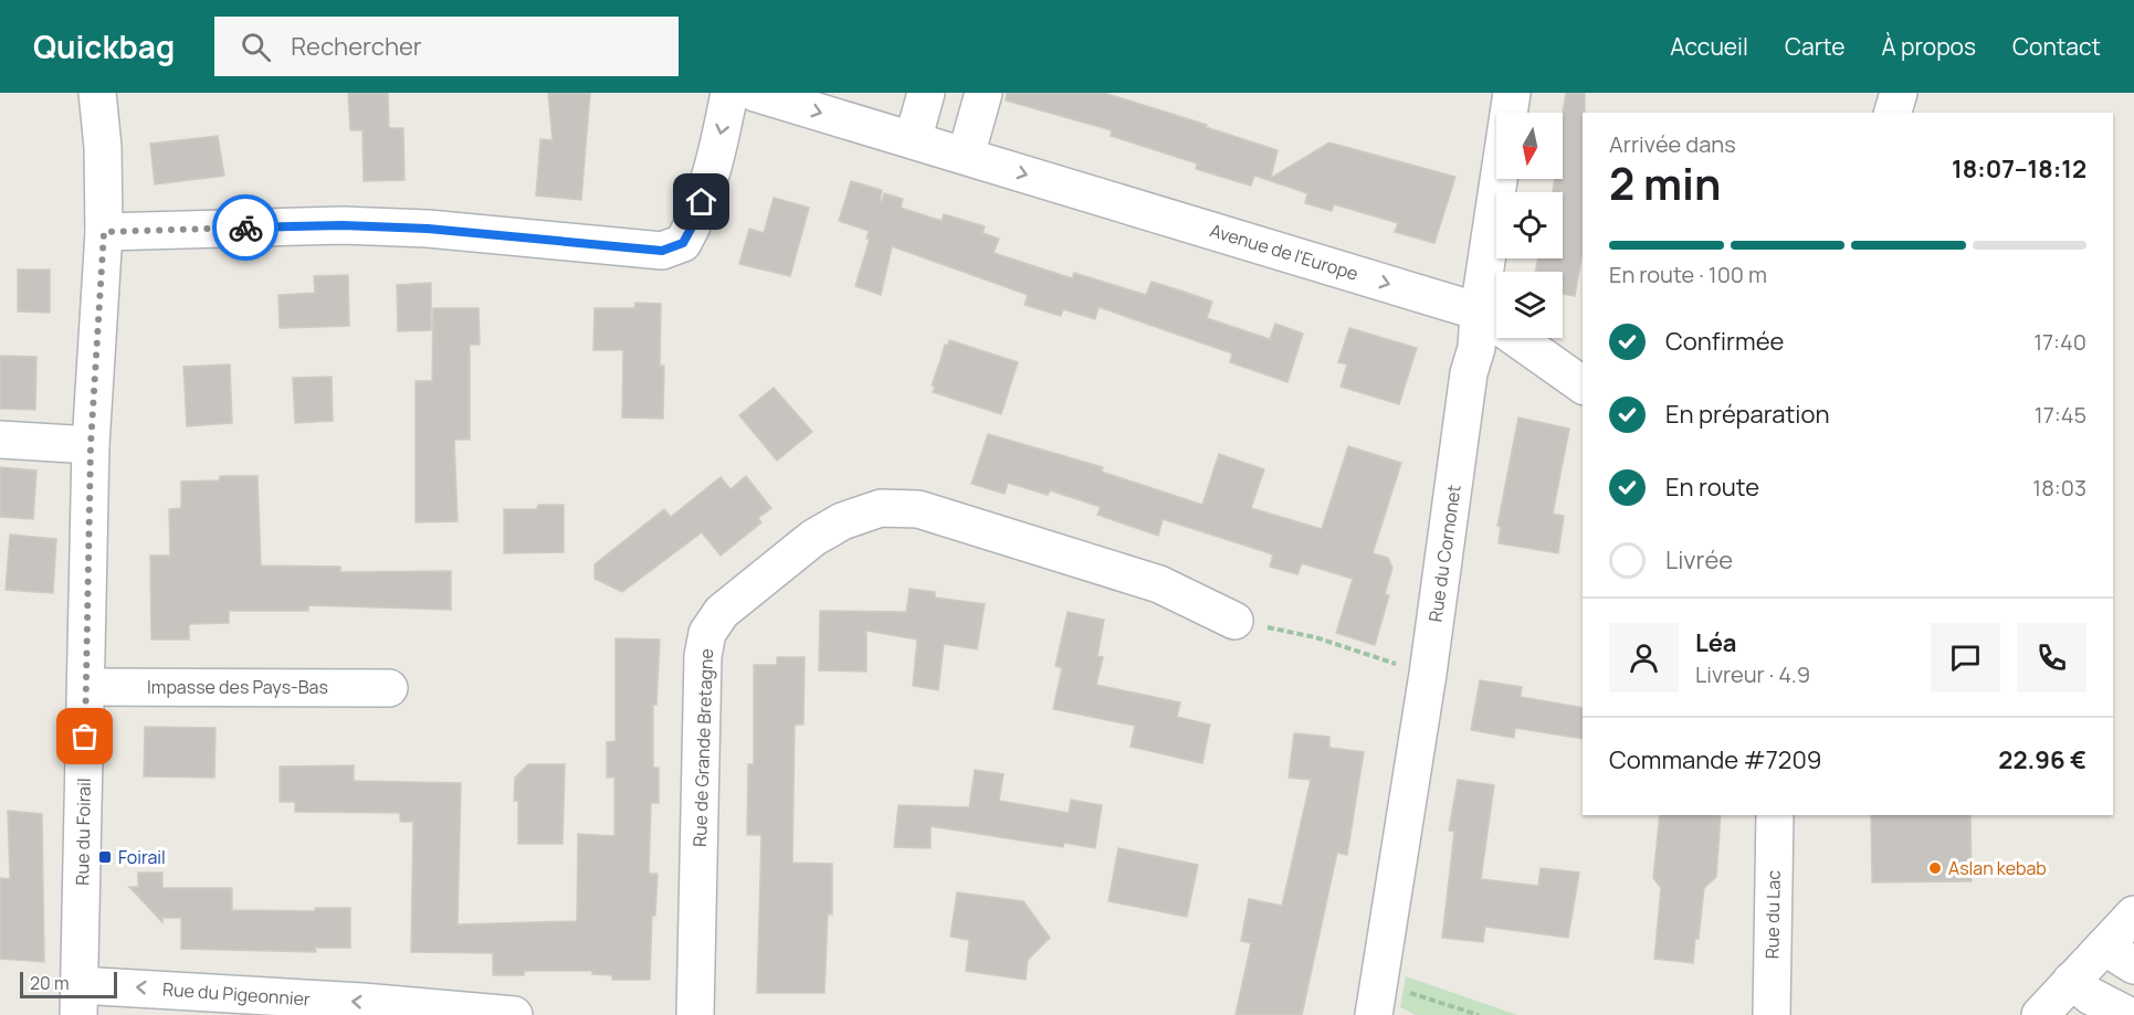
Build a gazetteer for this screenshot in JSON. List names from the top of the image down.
{
  "streets": {
    "street": [
      "Avenue de l'Europe",
      "Rue du Cornonet",
      "Impasse des Pays-Bas",
      "Rue de Grande Bretagne",
      "Rue du Foirail",
      "Rue du Lac",
      "Rue du Pigeonnier"
    ]
  },
  "crossings": [
    ["Avenue de l'Europe", "Rue du Cornonet"],
    ["Impasse des Pays-Bas", "Rue du Foirail"],
    ["Rue du Foirail", "Rue du Pigeonnier"]
  ],
  "one_way": ["Avenue de l'Europe", "Rue du Pigeonnier"],
  "places": {
    "transit": ["Foirail"],
    "other": ["Aslan kebab"]
  },
  "scale_bar": "20 m",
  "north": "bottom",
  "page": {
    "header": "Quickbag",
    "search": "Rechercher",
    "nav": [
      "Accueil",
      "Carte",
      "À propos",
      "Contact"
    ],
    "heading": ["2 min", "Arrivée dans", "18:07–18:12"],
    "panel": [
      "Léa",
      "Livreur · 4.9",
      "Commande #7209",
      "22.96 €"
    ],
    "bar": "En route · 100 m",
    "list": [
      ["Confirmée", "17:40"],
      ["En préparation", "17:45"],
      ["En route", "18:03"],
      "Livrée"
    ],
    "scale": "20 m"
  }
}
